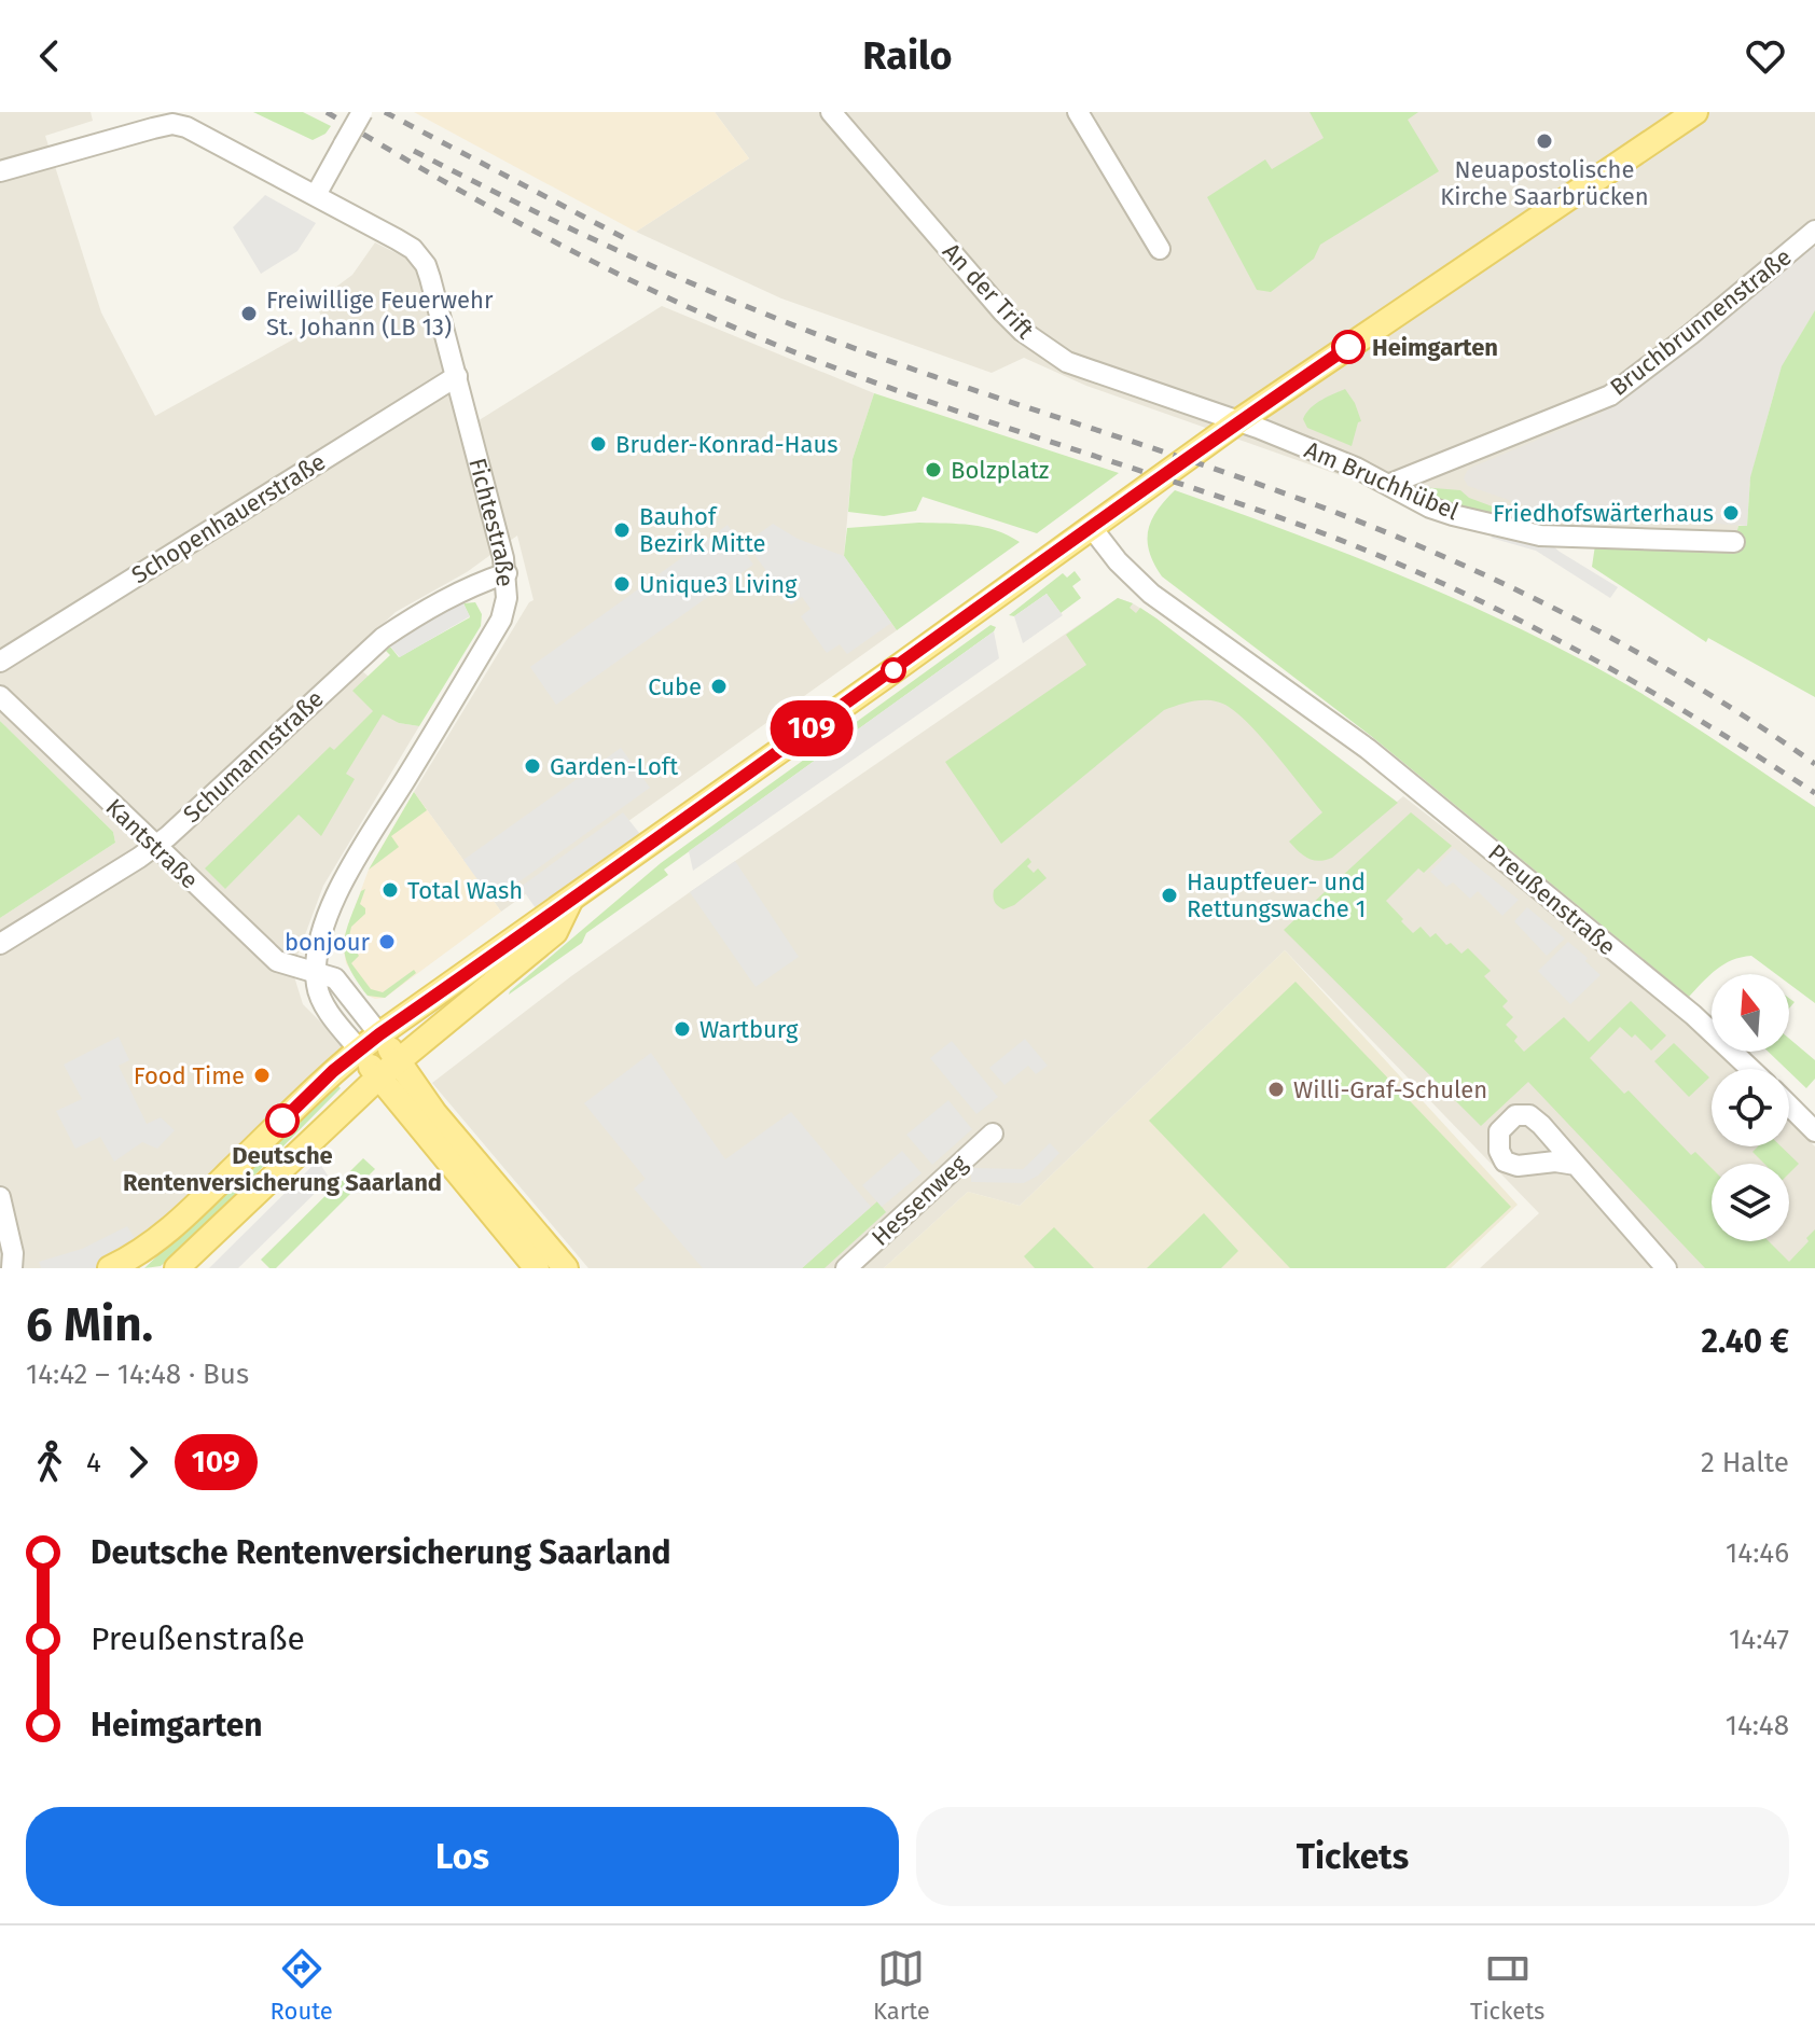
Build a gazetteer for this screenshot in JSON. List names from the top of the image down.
{
  "streets": {
    "street": [
      "An der Trift",
      "Bruchbrunnenstraße",
      "Am Bruchhübel",
      "Schopenhauerstraße",
      "Fichtestraße",
      "Schumannstraße",
      "Kantstraße",
      "Preußenstraße",
      "Hessenweg"
    ]
  },
  "crossings": [
    ["An der Trift", "Am Bruchhübel"],
    ["Bruchbrunnenstraße", "Am Bruchhübel"],
    ["Schopenhauerstraße", "Fichtestraße"],
    ["Fichtestraße", "Schumannstraße"],
    ["Fichtestraße", "Kantstraße"],
    ["Schumannstraße", "Kantstraße"]
  ],
  "places": [
    "Neuapostolische Kirche Saarbrücken",
    "Freiwillige Feuerwehr St. Johann (LB 13)",
    "Heimgarten",
    "Bruder-Konrad-Haus",
    "Bolzplatz",
    "Friedhofswärterhaus",
    "Bauhof Bezirk Mitte",
    "Unique3 Living",
    "Cube",
    "Garden-Loft",
    "Total Wash",
    "Hauptfeuer- und Rettungswache 1",
    "bonjour",
    "Wartburg",
    "Food Time",
    "Willi-Graf-Schulen",
    "Deutsche Rentenversicherung Saarland"
  ],
  "lines": ["bus line 109"],
  "north": "top",
  "page": {
    "header": "Railo",
    "on_map": "109",
    "heading": ["6 Min.", "14:42 – 14:48 · Bus", "2.40 €"],
    "legs": ["4", "109", "2 Halte"],
    "list": [
      {
        "name": "Deutsche Rentenversicherung Saarland",
        "value": "14:46"
      },
      {
        "name": "Preußenstraße",
        "value": "14:47"
      },
      {
        "name": "Heimgarten",
        "value": "14:48"
      }
    ],
    "buttons": ["Los", "Tickets"],
    "tabs": ["Route", "Karte", "Tickets"]
  }
}
